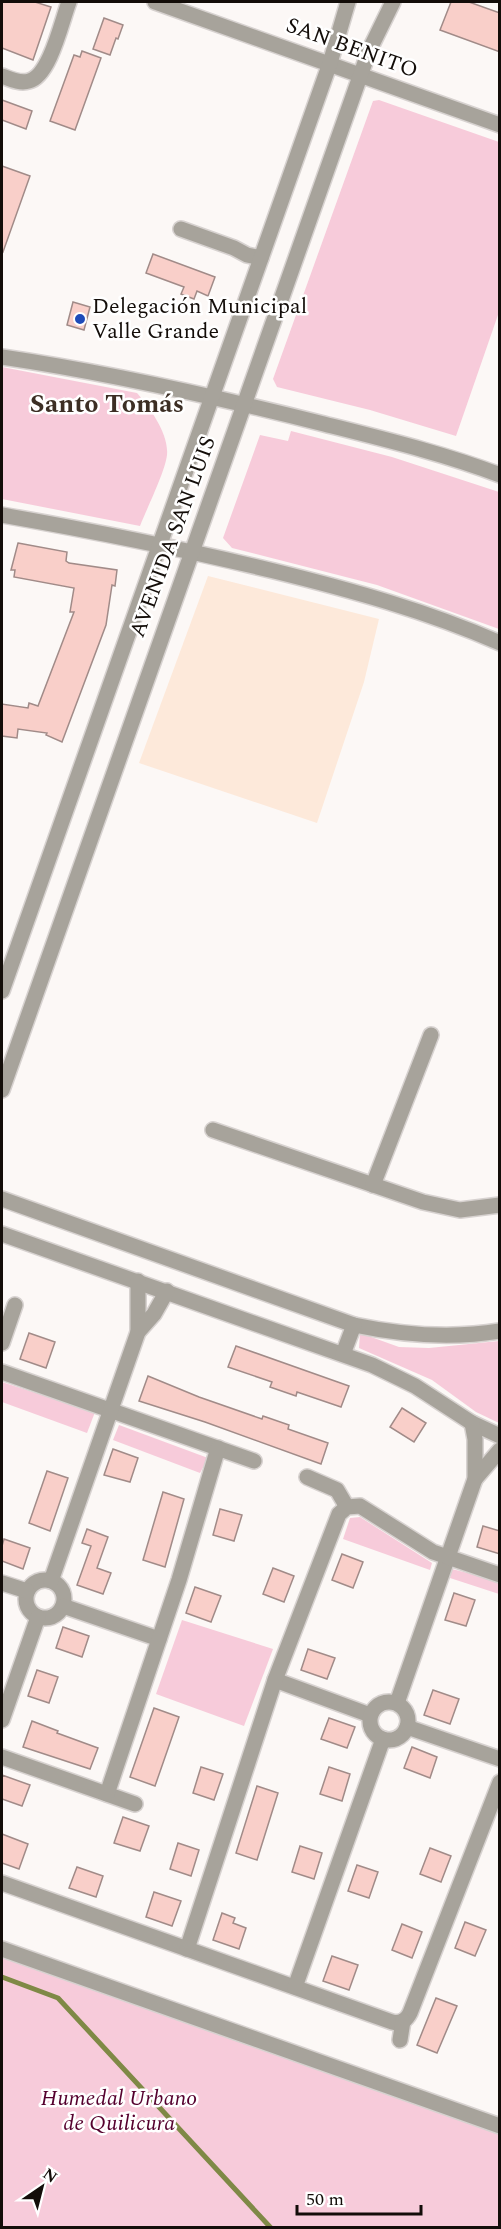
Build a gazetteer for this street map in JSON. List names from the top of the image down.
{
  "streets": {
    "street": ["SAN BENITO", "AVENIDA SAN LUIS"]
  },
  "crossings": [
    ["SAN BENITO", "AVENIDA SAN LUIS"]
  ],
  "districts": ["Santo Tomás"],
  "parks": ["Humedal Urbano de Quilicura"],
  "places": ["Delegación Municipal Valle Grande"],
  "scale_bar": "50 m",
  "north": "top right"
}
